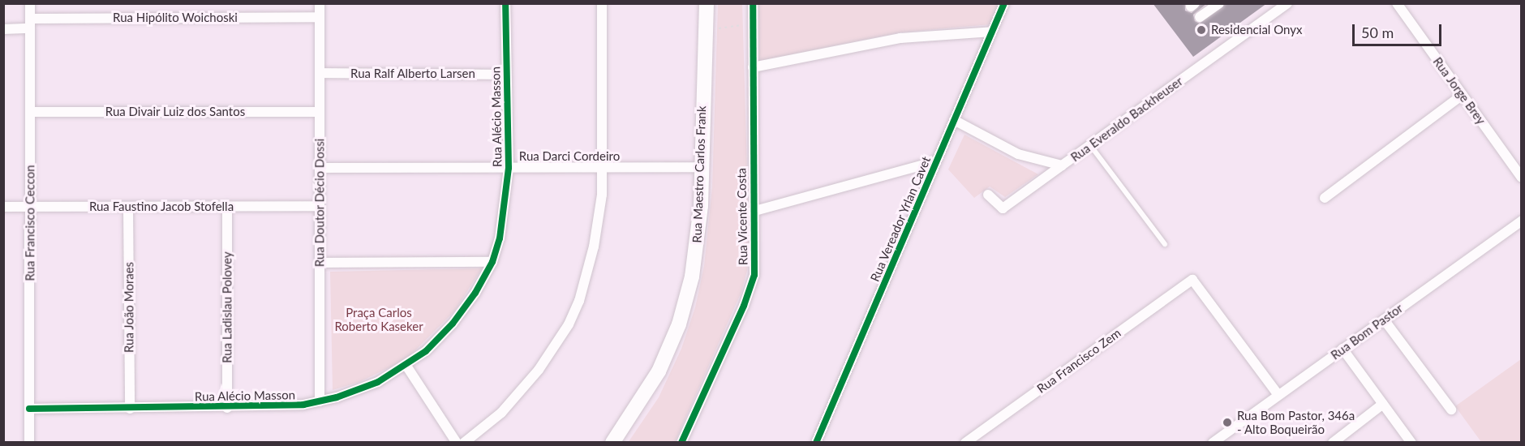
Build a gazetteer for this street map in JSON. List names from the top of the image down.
{
  "streets": {
    "main road": ["Rua Maestro Carlos Frank"],
    "street": [
      "Rua Hipólito Woichoski",
      "Rua Ralf Alberto Larsen",
      "Rua Jorge Brey",
      "Rua Divair Luiz dos Santos",
      "Rua Alécio Masson",
      "Rua Everaldo Backheuser",
      "Rua Darci Cordeiro",
      "Rua Doutor Décio Dossi",
      "Rua Faustino Jacob Stofella",
      "Rua Vicente Costa",
      "Rua Vereador Yrlan Cavet",
      "Rua Francisco Ceccon",
      "Rua João Moraes",
      "Rua Ladislau Polovey",
      "Rua Bom Pastor",
      "Rua Francisco Zem"
    ]
  },
  "crossings": [
    ["Rua Hipólito Woichoski", "Rua Doutor Décio Dossi"],
    ["Rua Hipólito Woichoski", "Rua Francisco Ceccon"],
    ["Rua Ralf Alberto Larsen", "Rua Alécio Masson"],
    ["Rua Ralf Alberto Larsen", "Rua Doutor Décio Dossi"],
    ["Rua Divair Luiz dos Santos", "Rua Doutor Décio Dossi"],
    ["Rua Divair Luiz dos Santos", "Rua Francisco Ceccon"],
    ["Rua Alécio Masson", "Rua Darci Cordeiro"],
    ["Rua Alécio Masson", "Rua Doutor Décio Dossi"],
    ["Rua Alécio Masson", "Rua Francisco Ceccon"],
    ["Rua Alécio Masson", "Rua João Moraes"],
    ["Rua Alécio Masson", "Rua Ladislau Polovey"],
    ["Rua Everaldo Backheuser", "Rua Vereador Yrlan Cavet"],
    ["Rua Darci Cordeiro", "Rua Maestro Carlos Frank"],
    ["Rua Darci Cordeiro", "Rua Doutor Décio Dossi"],
    ["Rua Doutor Décio Dossi", "Rua Faustino Jacob Stofella"],
    ["Rua Faustino Jacob Stofella", "Rua Francisco Ceccon"],
    ["Rua Faustino Jacob Stofella", "Rua João Moraes"],
    ["Rua Faustino Jacob Stofella", "Rua Ladislau Polovey"],
    ["Rua Bom Pastor", "Rua Francisco Zem"]
  ],
  "parks": ["Praça Carlos Roberto Kaseker"],
  "places": ["Residencial Onyx", "Rua Bom Pastor, 346a - Alto Boqueirão"],
  "scale_bar": "50 m"
}
